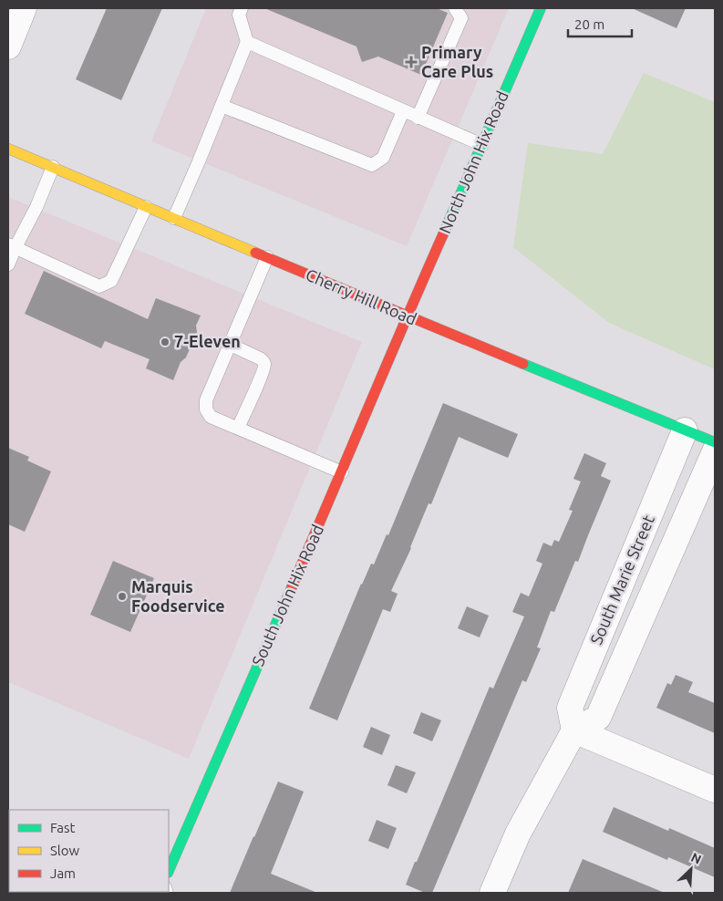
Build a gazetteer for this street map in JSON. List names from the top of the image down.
{
  "streets": {
    "street": [
      "North John Hix Road",
      "Cherry Hill Road",
      "South Marie Street",
      "South John Hix Road"
    ]
  },
  "crossings": [
    ["North John Hix Road", "Cherry Hill Road"],
    ["North John Hix Road", "South John Hix Road"],
    ["Cherry Hill Road", "South Marie Street"],
    ["Cherry Hill Road", "South John Hix Road"]
  ],
  "places": {
    "health": ["Primary Care Plus"],
    "other": ["7-Eleven", "Marquis Foodservice"]
  },
  "legend": ["Fast", "Slow", "Jam"],
  "scale_bar": "20 m",
  "north": "top right"
}
